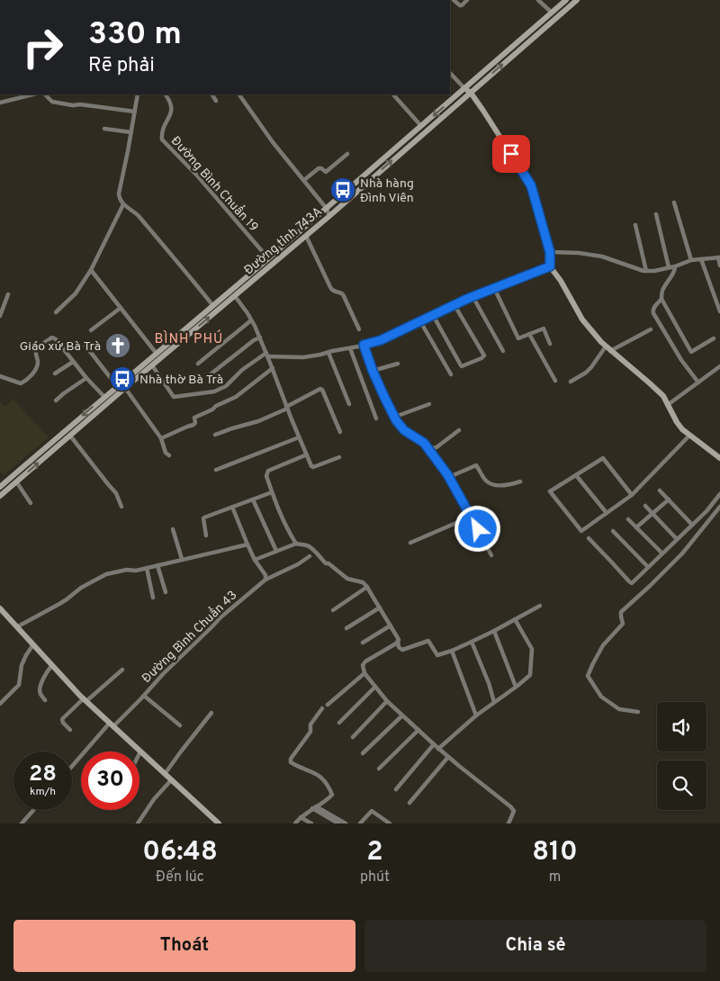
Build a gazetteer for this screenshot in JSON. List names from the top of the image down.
{
  "streets": {
    "main road": ["Đường tỉnh 743A"],
    "street": ["Đường Bình Chuẩn 19", "Đường Bình Chuẩn 43"]
  },
  "crossings": [
    ["Đường Bình Chuẩn 19", "Đường tỉnh 743A"]
  ],
  "districts": ["BÌNH PHÚ"],
  "places": {
    "bus stop": ["Nhà hàng Đình Viên", "Nhà thờ Bà Trà"],
    "church": ["Giáo xứ Bà Trà"]
  },
  "page": {
    "turn": ["330 m", "Rẽ phải"],
    "speed": "28 km/h",
    "limit": "30",
    "eta": [
      "06:48",
      "Đến lúc",
      "2",
      "phút",
      "810",
      "m"
    ],
    "buttons": ["Thoát", "Chia sẻ"]
  }
}
